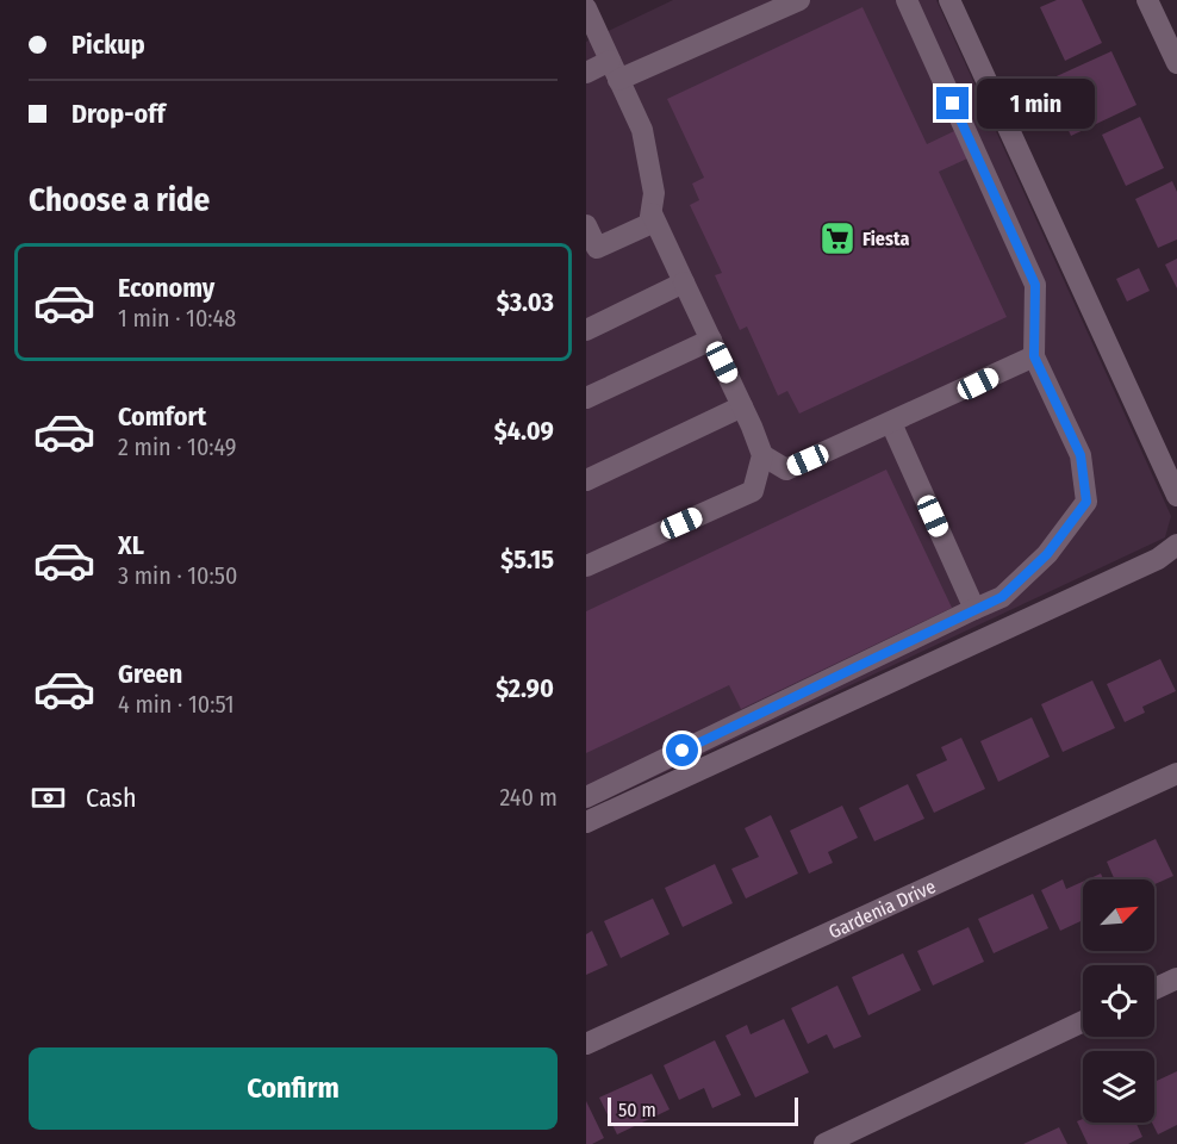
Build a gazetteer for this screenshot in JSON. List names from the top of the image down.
{
  "streets": {
    "street": ["Gardenia Drive"]
  },
  "places": {
    "supermarket": ["Fiesta"]
  },
  "scale_bar": "50 m",
  "north": "top right",
  "page": {
    "banner": ["Pickup", "Drop-off"],
    "bubble": "1 min",
    "heading": "Choose a ride",
    "list": [
      {
        "name": "Economy",
        "note": "1 min · 10:48",
        "value": "$3.03"
      },
      {
        "name": "Comfort",
        "note": "2 min · 10:49",
        "value": "$4.09"
      },
      {
        "name": "XL",
        "note": "3 min · 10:50",
        "value": "$5.15"
      },
      {
        "name": "Green",
        "note": "4 min · 10:51",
        "value": "$2.90"
      }
    ],
    "pay": ["Cash", "240 m"],
    "buttons": "Confirm",
    "scale": "50 m"
  }
}
